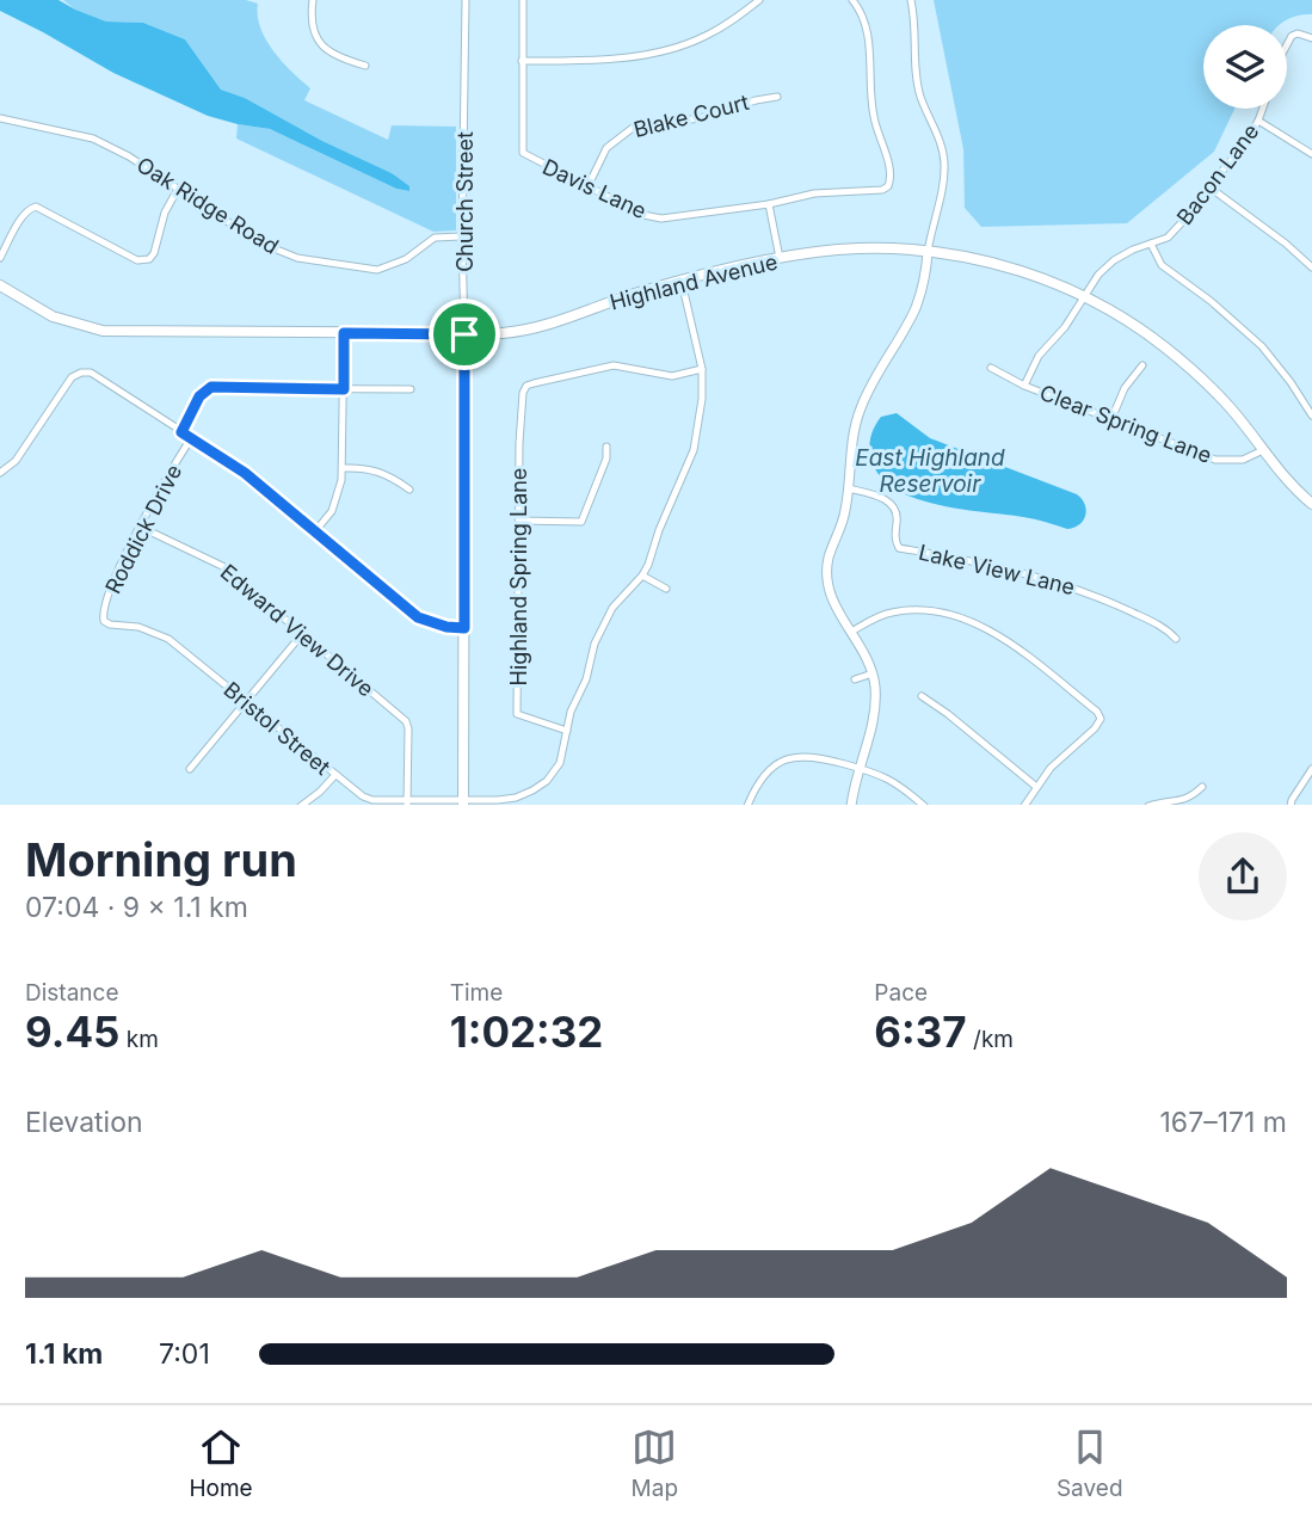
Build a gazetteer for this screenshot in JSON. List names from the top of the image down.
{
  "streets": {
    "main road": ["Church Street", "Highland Avenue"],
    "street": [
      "Blake Court",
      "Bacon Lane",
      "Davis Lane",
      "Oak Ridge Road",
      "Clear Spring Lane",
      "Roddick Drive",
      "Lake View Lane",
      "Highland Spring Lane",
      "Edward View Drive",
      "Bristol Street"
    ]
  },
  "crossings": [
    ["Blake Court", "Davis Lane"],
    ["Bacon Lane", "Highland Avenue"],
    ["Bacon Lane", "Clear Spring Lane"],
    ["Church Street", "Oak Ridge Road"],
    ["Church Street", "Highland Avenue"],
    ["Church Street", "Bristol Street"],
    ["Highland Avenue", "Clear Spring Lane"],
    ["Roddick Drive", "Edward View Drive"],
    ["Roddick Drive", "Bristol Street"],
    ["Highland Spring Lane", "Bristol Street"],
    ["Edward View Drive", "Bristol Street"]
  ],
  "water": ["East Highland Reservoir"],
  "page": {
    "heading": ["Morning run", "07:04 · 9 × 1.1 km"],
    "stats": [
      ["Distance", "9.45 km"],
      ["Time", "1:02:32"],
      ["Pace", "6:37 /km"]
    ],
    "chart": ["Elevation", "167–171 m"],
    "list": [
      {
        "name": "1.1 km",
        "note": "7:01"
      }
    ],
    "tabs": ["Home", "Map", "Saved"]
  }
}
